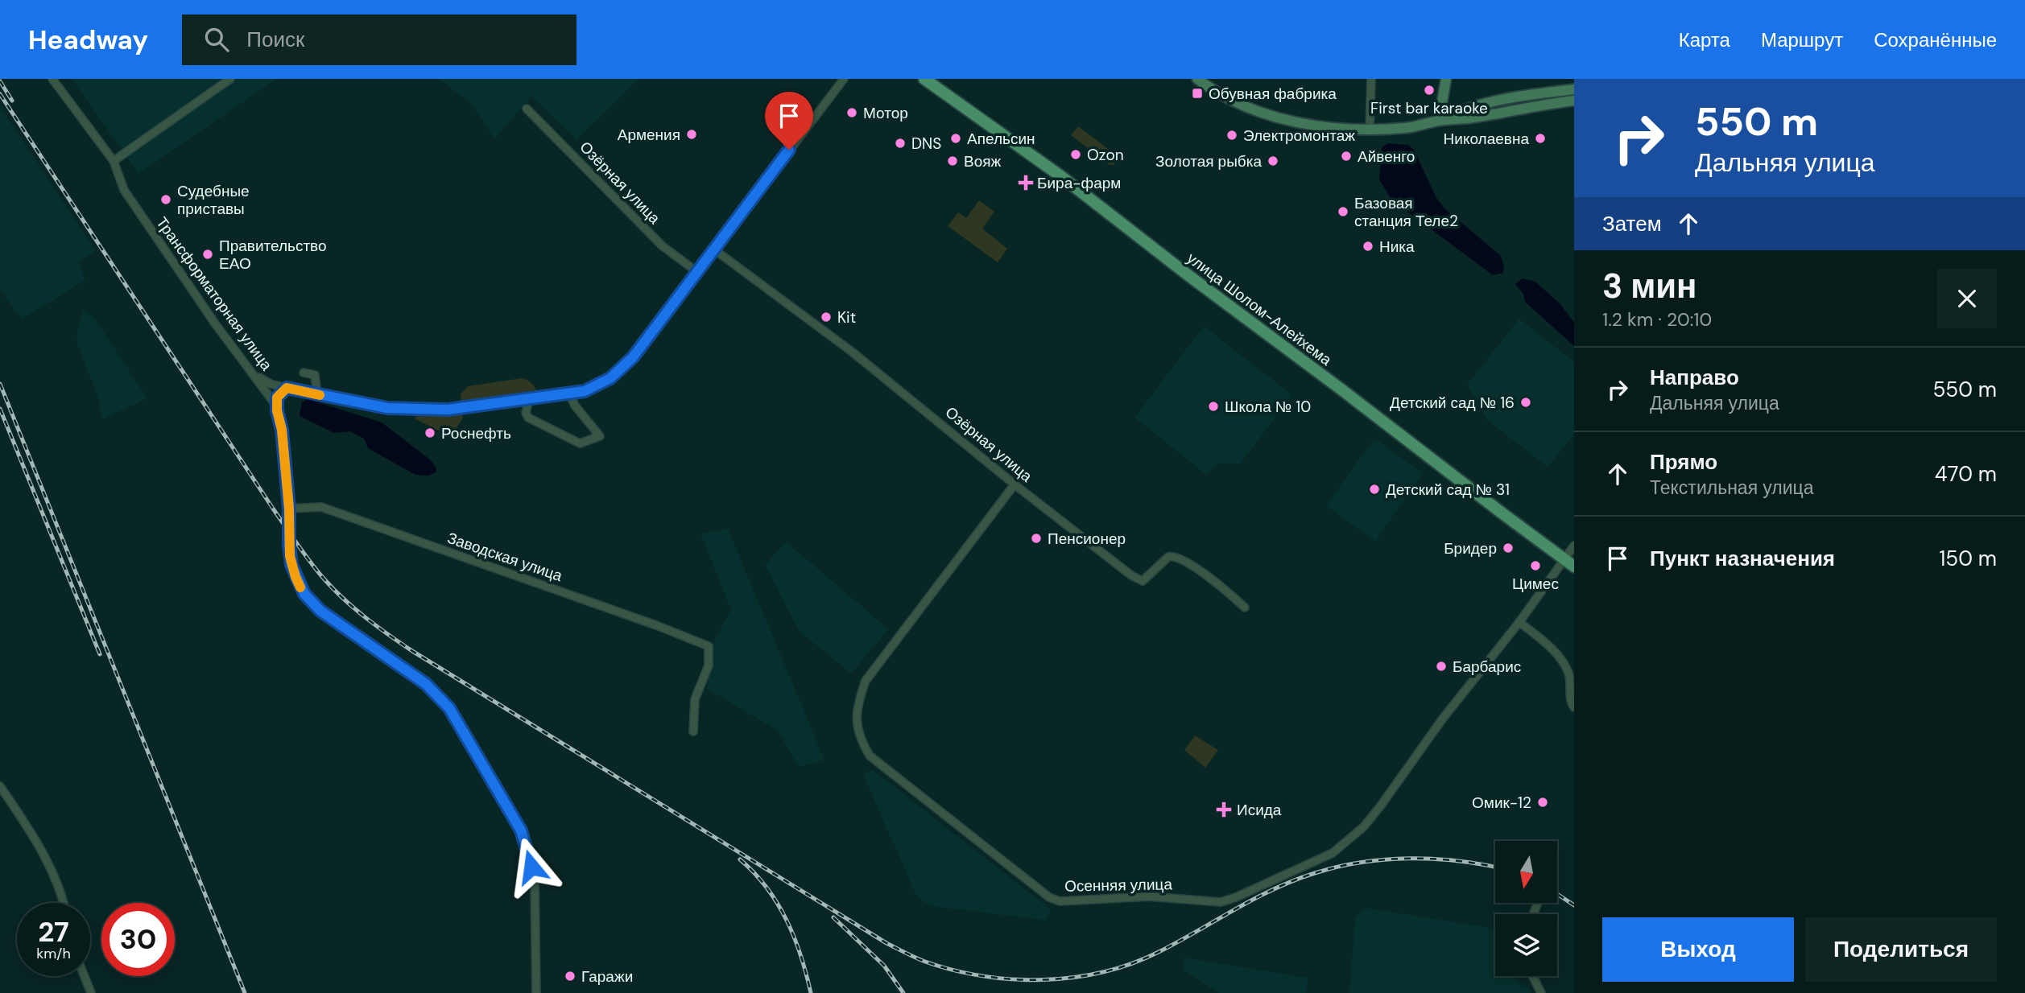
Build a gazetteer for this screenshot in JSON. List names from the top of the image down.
{
  "streets": {
    "main road": ["улица Шолом-Алейхема"],
    "street": [
      "Озёрная улица",
      "Трансформаторная улица",
      "Заводская улица",
      "Осенняя улица"
    ]
  },
  "crossings": [
    ["Озёрная улица", "Осенняя улица"],
    ["Трансформаторная улица", "Заводская улица"],
    ["улица Шолом-Алейхема", "Осенняя улица"]
  ],
  "places": {
    "other": [
      "First bar karaoke",
      "Мотор",
      "Армения",
      "Электромонтаж",
      "Апельсин",
      "Николаевна",
      "DNS",
      "Ozon",
      "Айвенго",
      "Вояж",
      "Золотая рыбка",
      "Судебные приставы",
      "Базовая станция Теле2",
      "Ника",
      "Правительство ЕАО",
      "Kit",
      "Детский сад № 16",
      "Школа № 10",
      "Роснефть",
      "Детский сад № 31",
      "Пенсионер",
      "Бридер",
      "Цимес",
      "Барбарис",
      "Омик-12",
      "Гаражи"
    ],
    "transit": ["Обувная фабрика"],
    "health": ["Бира-фарм", "Исида"]
  },
  "north": "bottom",
  "page": {
    "header": "Headway",
    "search": "Поиск",
    "nav": ["Карта", "Маршрут", "Сохранённые"],
    "turn": ["550 m", "Дальняя улица"],
    "then": "Затем",
    "heading": ["3 мин", "1.2 km · 20:10"],
    "list": [
      {
        "name": "Направо",
        "note": "Дальняя улица",
        "value": "550 m"
      },
      {
        "name": "Прямо",
        "note": "Текстильная улица",
        "value": "470 m"
      },
      {
        "name": "Пункт назначения",
        "value": "150 m"
      }
    ],
    "speed": "27 km/h",
    "limit": "30",
    "buttons": ["Выход", "Поделиться"]
  }
}
